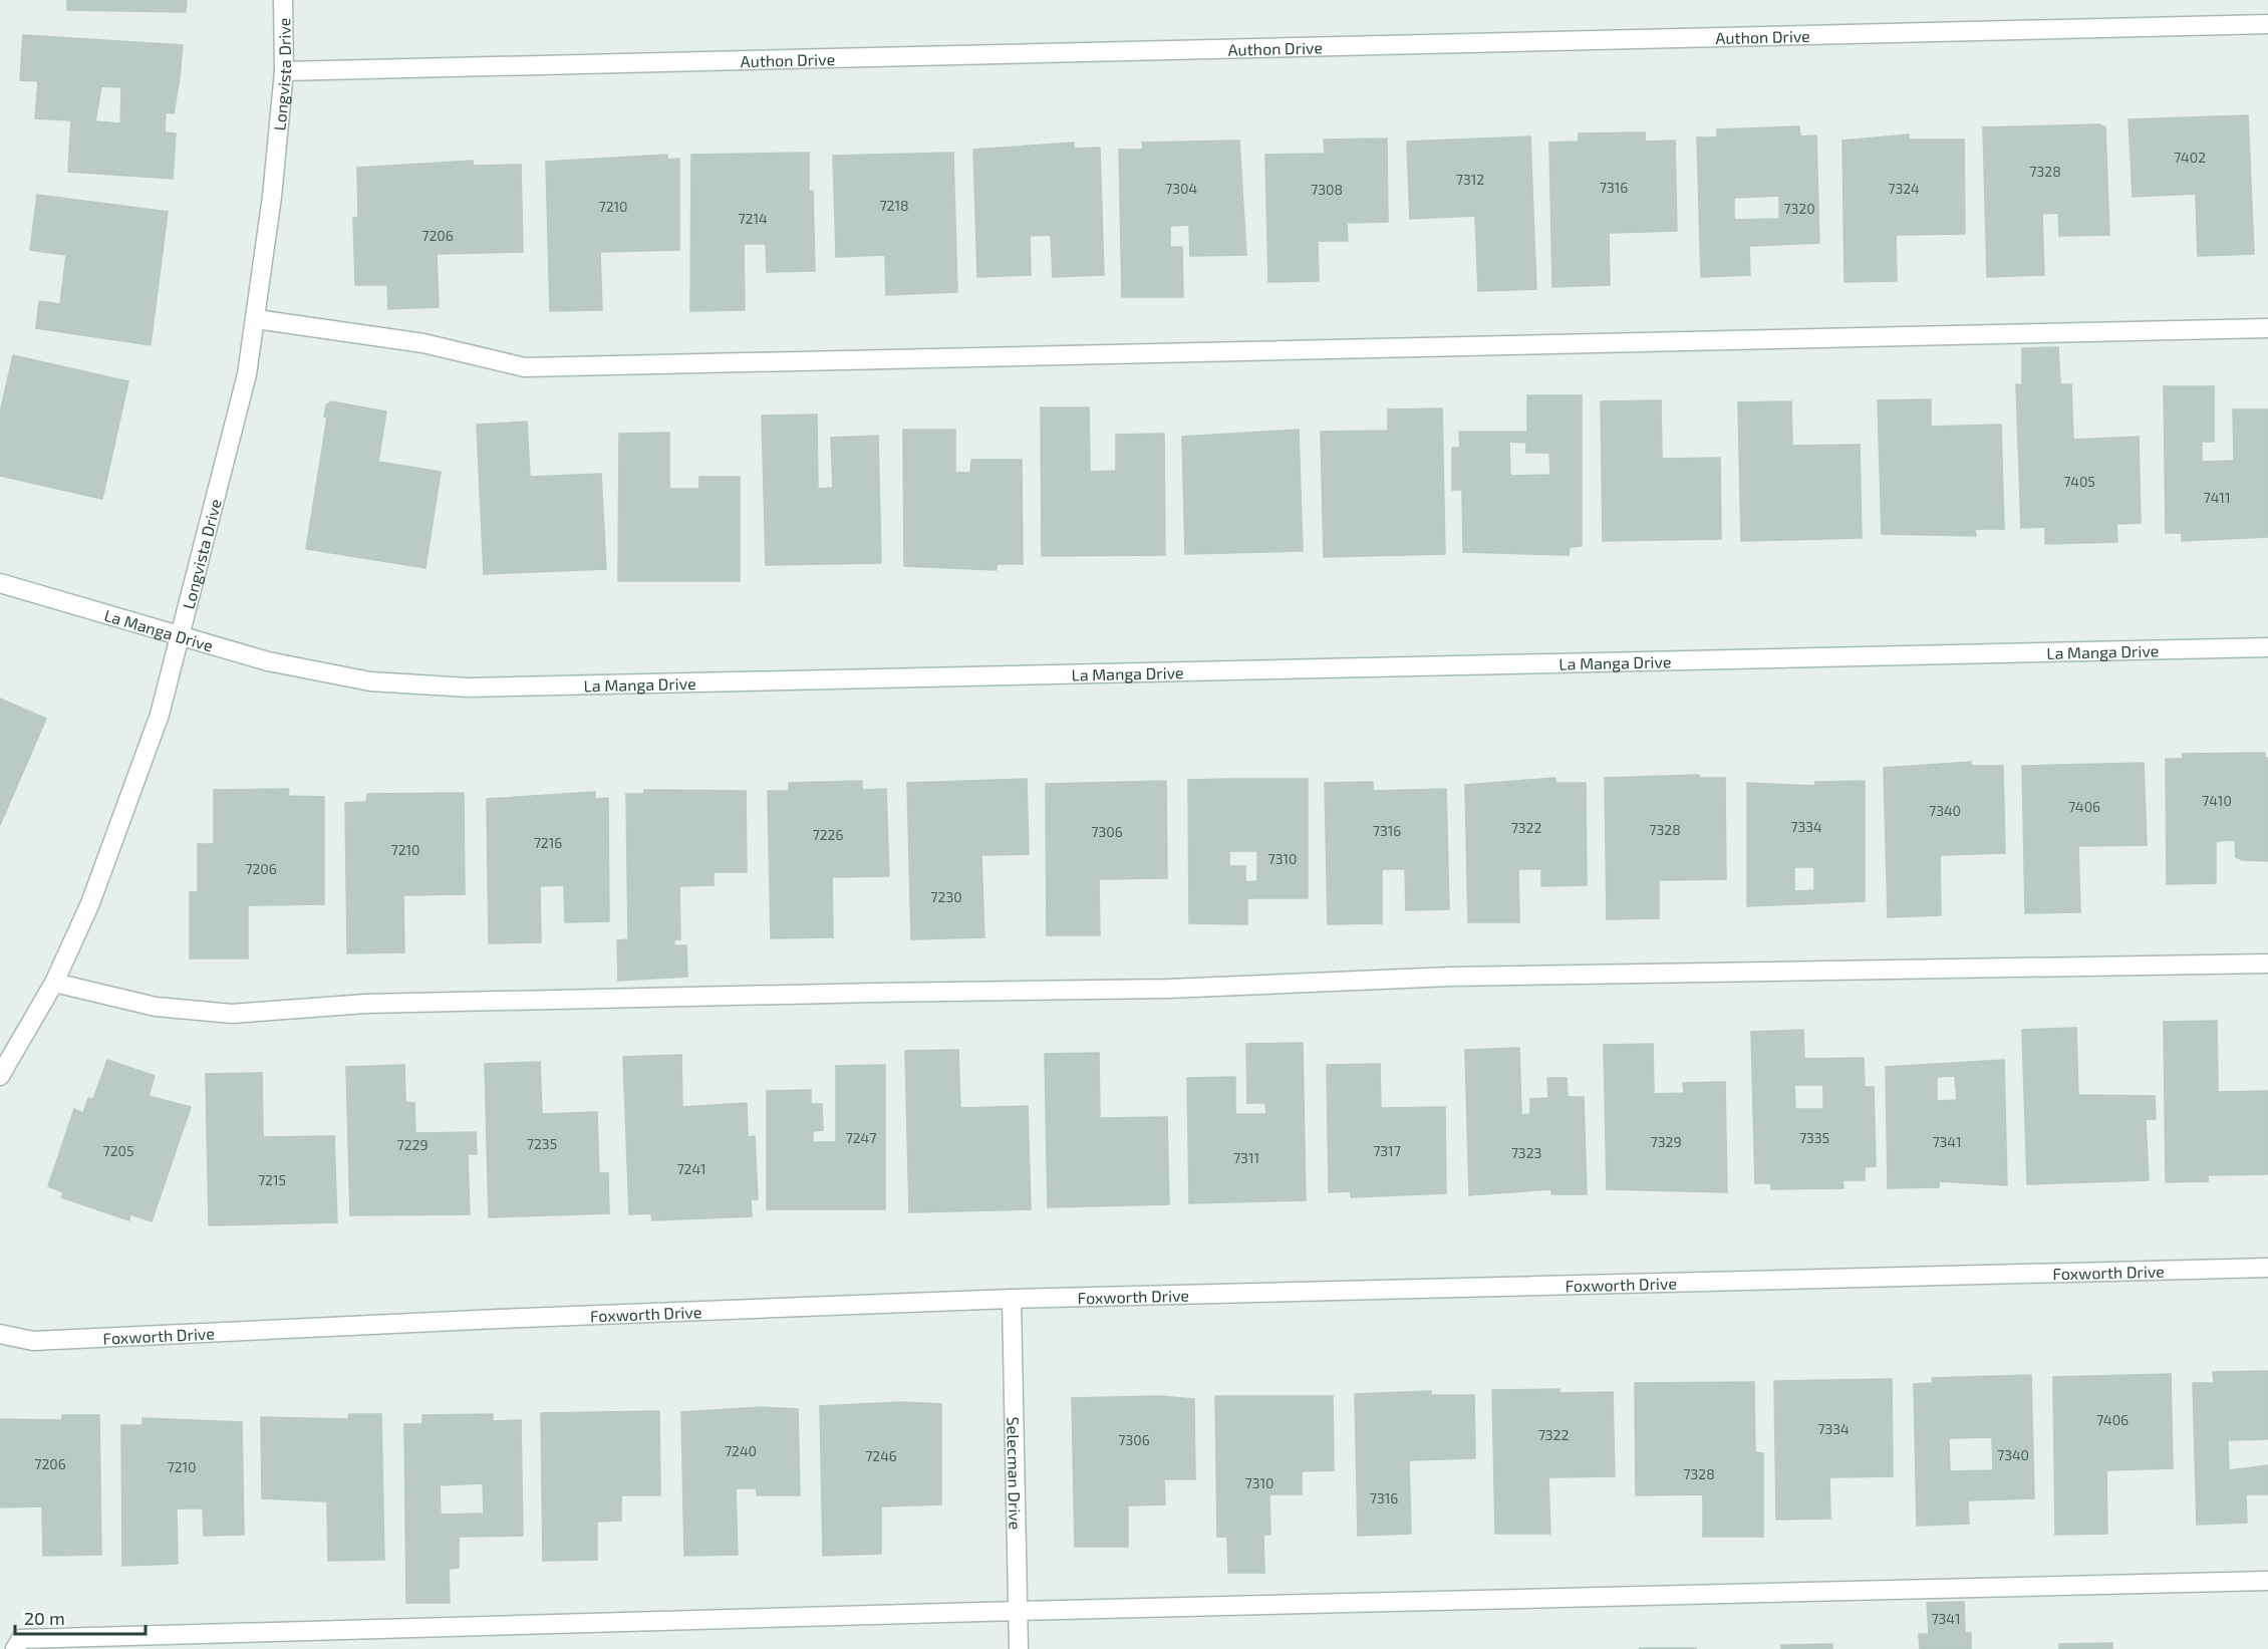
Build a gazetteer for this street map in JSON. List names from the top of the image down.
{
  "streets": {
    "street": [
      "Authon Drive",
      "Longvista Drive",
      "La Manga Drive",
      "Foxworth Drive",
      "Selecman Drive"
    ]
  },
  "crossings": [
    ["Authon Drive", "Longvista Drive"],
    ["Longvista Drive", "La Manga Drive"],
    ["Foxworth Drive", "Selecman Drive"]
  ],
  "house_numbers": [
    "7402",
    "7328",
    "7312",
    "7316",
    "7304",
    "7324",
    "7308",
    "7218",
    "7210",
    "7320",
    "7214",
    "7206",
    "7405",
    "7411",
    "7410",
    "7406",
    "7340",
    "7334",
    "7322",
    "7328",
    "7316",
    "7306",
    "7226",
    "7216",
    "7210",
    "7310",
    "7206",
    "7230",
    "7247",
    "7335",
    "7329",
    "7341",
    "7235",
    "7229",
    "7205",
    "7317",
    "7323",
    "7311",
    "7241",
    "7215",
    "7406",
    "7334",
    "7322",
    "7306",
    "7240",
    "7340",
    "7246",
    "7206",
    "7210",
    "7328",
    "7310",
    "7316",
    "7341"
  ],
  "scale_bar": "20 m"
}
